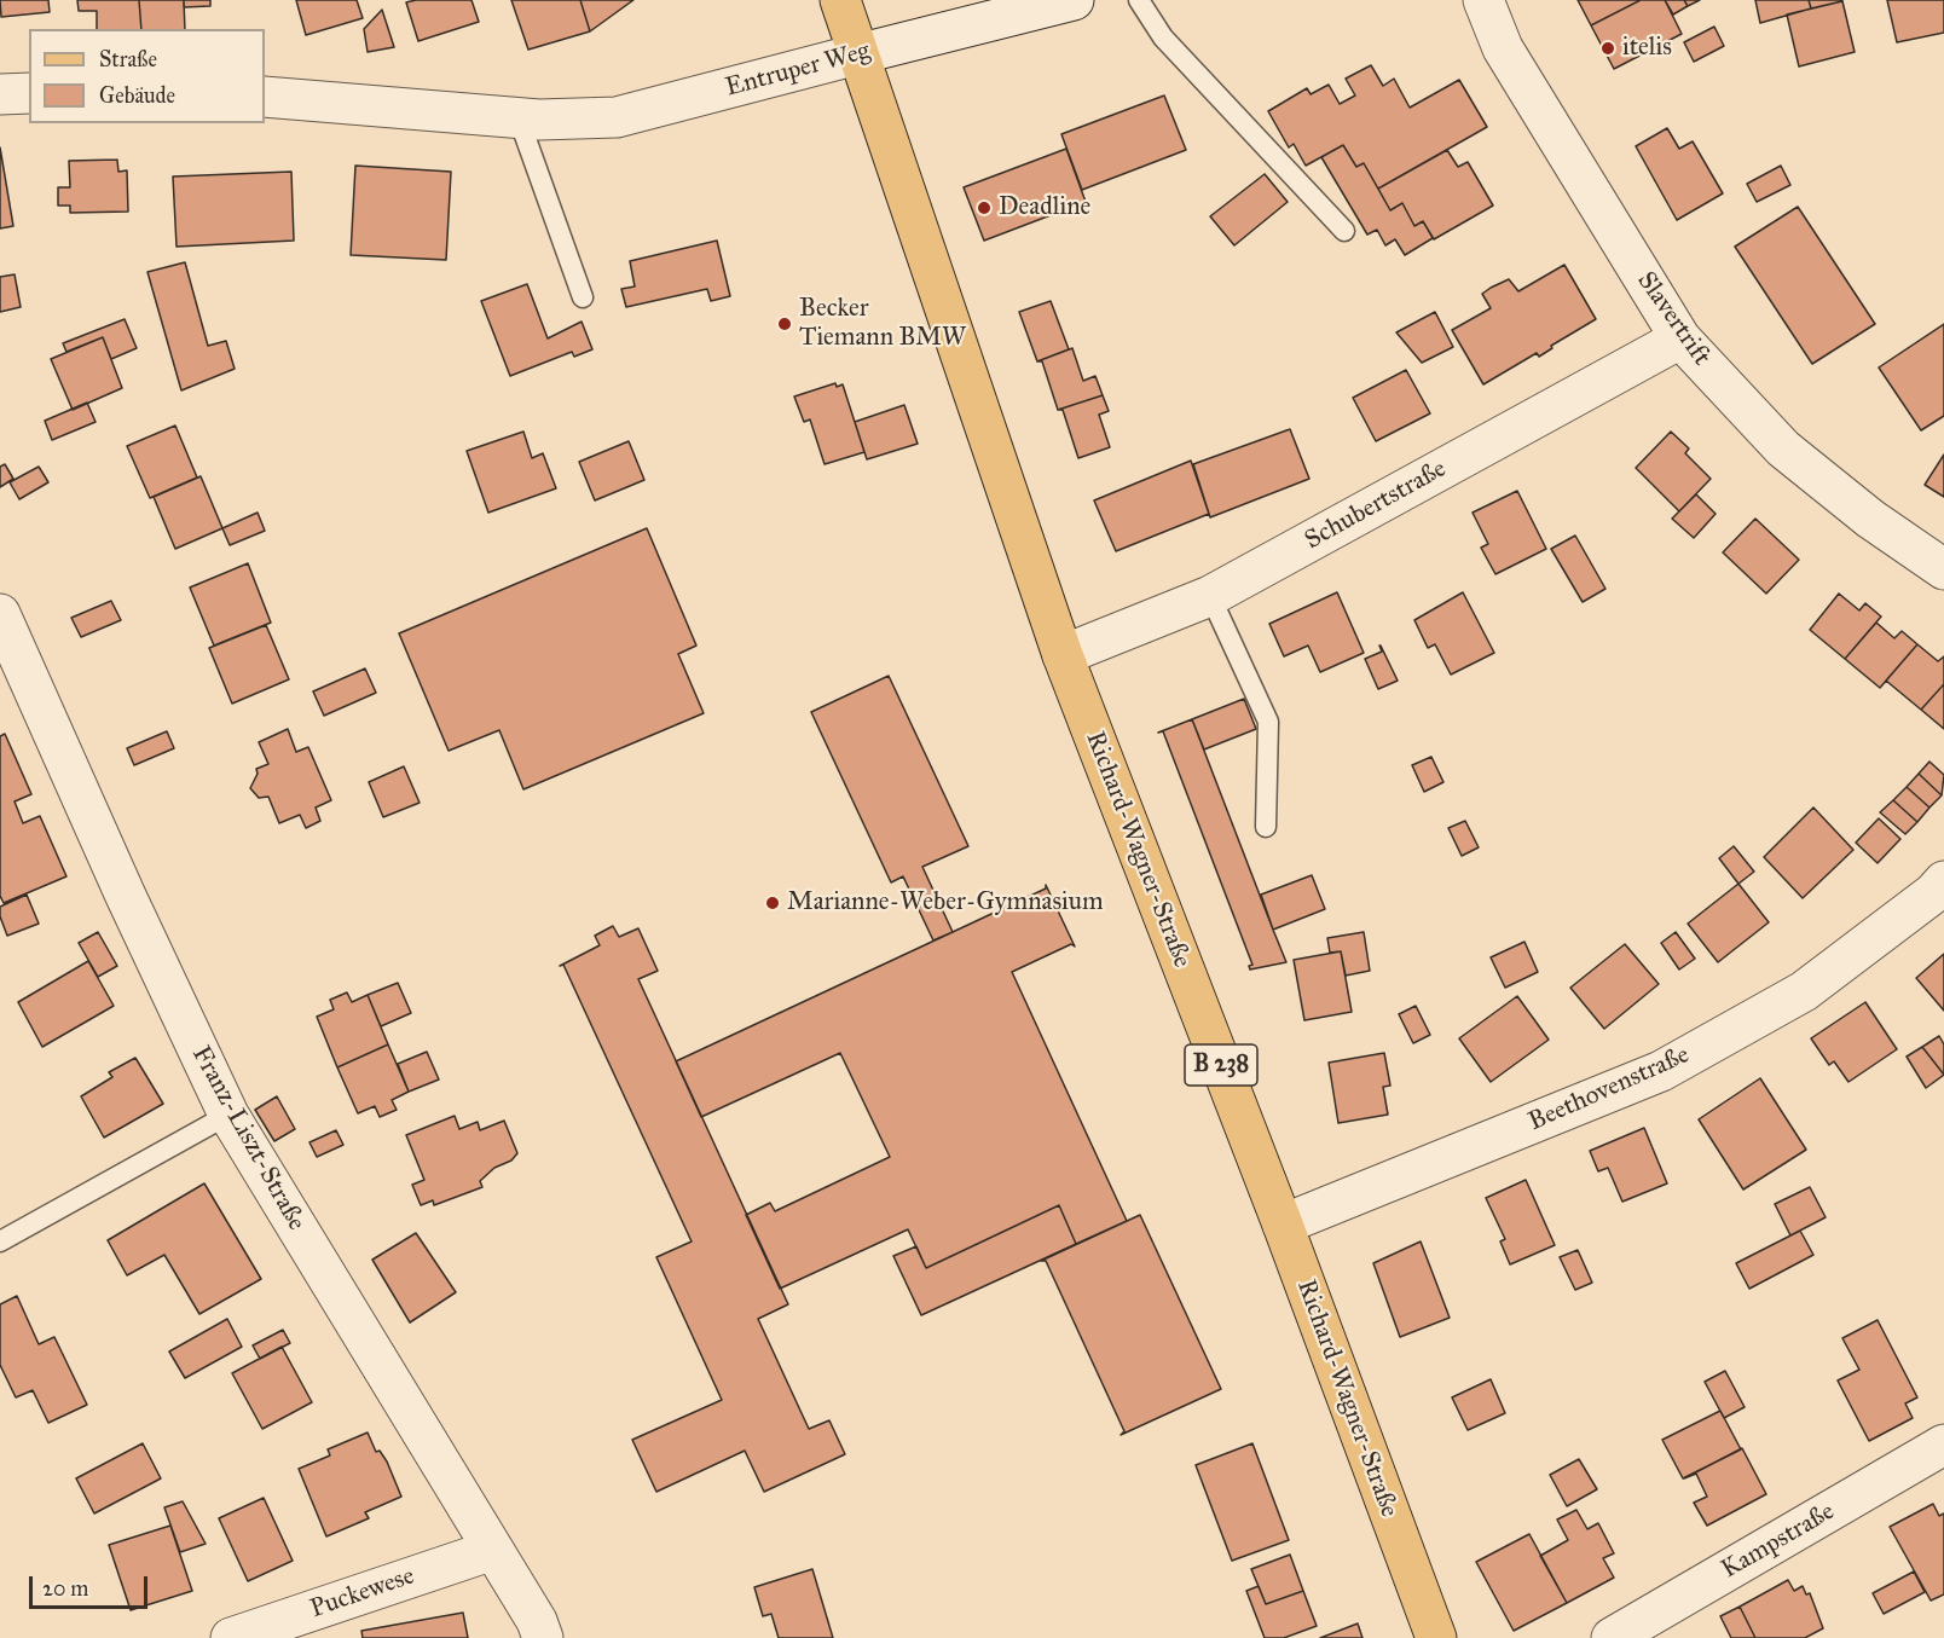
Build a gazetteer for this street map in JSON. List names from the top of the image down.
{
  "streets": {
    "main road": ["Richard-Wagner-Straße", "B 238"],
    "street": [
      "Entruper Weg",
      "Slavertrift",
      "Schubertstraße",
      "Beethovenstraße",
      "Franz-Liszt-Straße",
      "Kampstraße",
      "Puckewese"
    ]
  },
  "crossings": [
    ["Entruper Weg", "Richard-Wagner-Straße"],
    ["Entruper Weg", "B 238"],
    ["Slavertrift", "Schubertstraße"],
    ["Schubertstraße", "Richard-Wagner-Straße"],
    ["Richard-Wagner-Straße", "B 238"],
    ["Richard-Wagner-Straße", "Beethovenstraße"],
    ["Franz-Liszt-Straße", "Puckewese"]
  ],
  "places": [
    "itelis",
    "Deadline",
    "Becker Tiemann BMW",
    "Marianne-Weber-Gymnasium"
  ],
  "legend": ["Straße", "Gebäude"],
  "scale_bar": "20 m"
}
